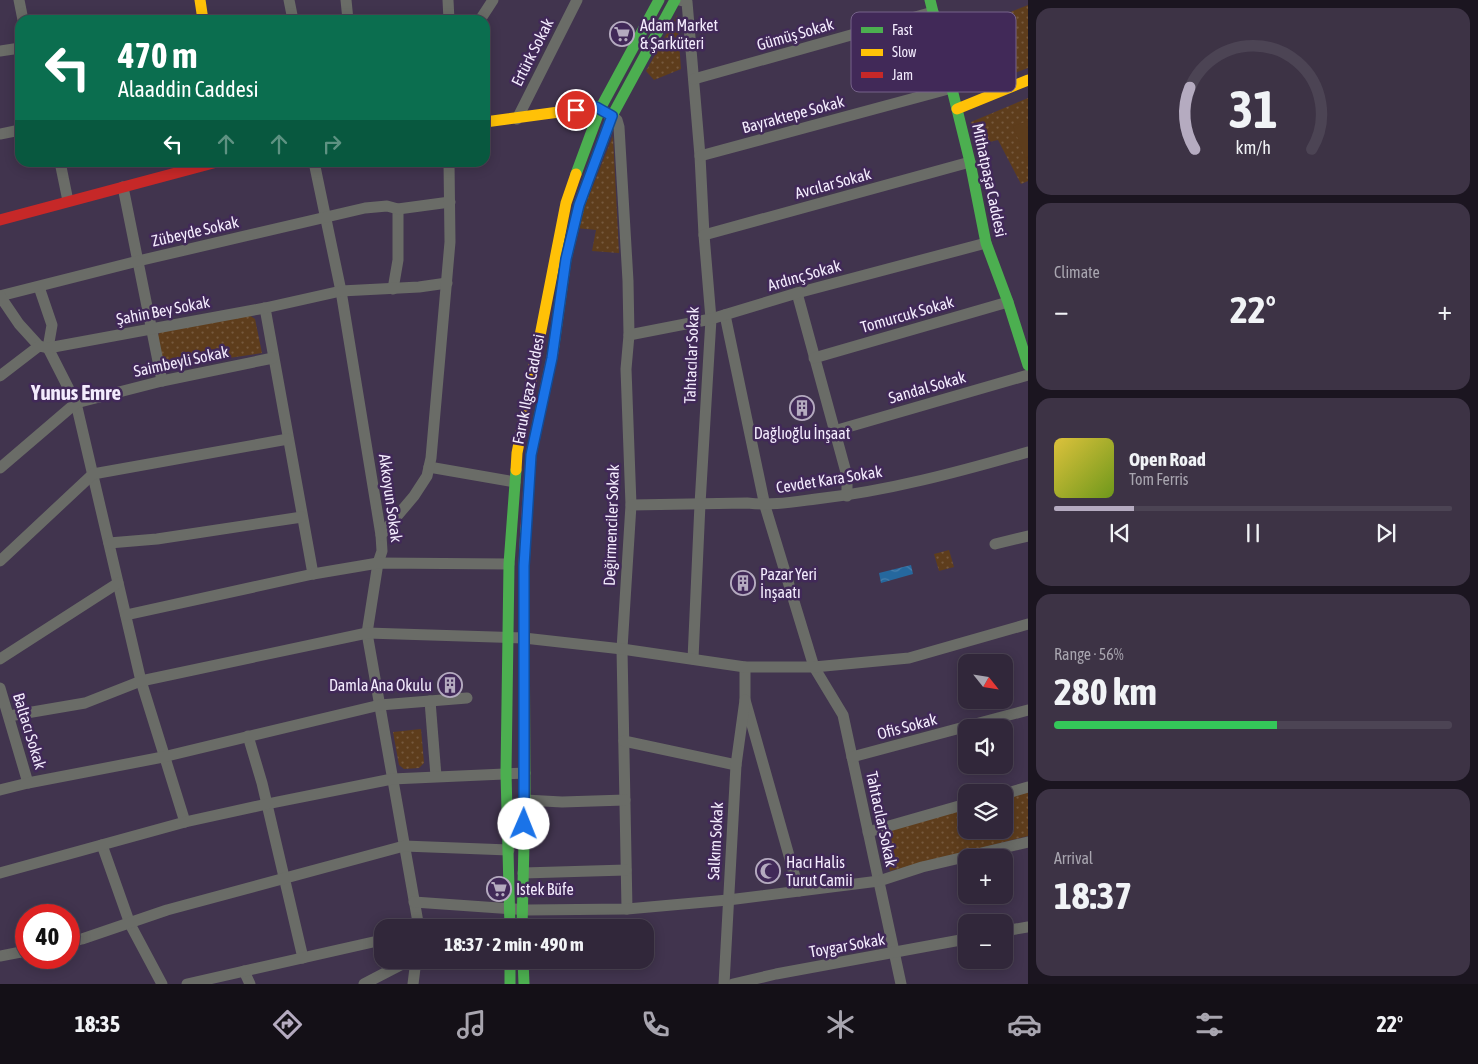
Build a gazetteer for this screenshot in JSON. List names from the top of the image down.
{
  "streets": {
    "street": [
      "Gümüş Sokak",
      "Ertürk Sokak",
      "Bayraktepe Sokak",
      "Mithatpaşa Caddesi",
      "Avcılar Sokak",
      "Zübeyde Sokak",
      "Ardınç Sokak",
      "Şahin Bey Sokak",
      "Tomurcuk Sokak",
      "Tahtacılar Sokak",
      "Saimbeyli Sokak",
      "Sandal Sokak",
      "Faruk Ilgaz Caddesi",
      "Cevdet Kara Sokak",
      "Akkoyun Sokak",
      "Değirmenciler Sokak",
      "Ofis Sokak",
      "Baltacı Sokak",
      "Salkım Sokak",
      "Toygar Sokak"
    ]
  },
  "crossings": [
    ["Gümüş Sokak", "Tahtacılar Sokak"],
    ["Bayraktepe Sokak", "Tahtacılar Sokak"],
    ["Mithatpaşa Caddesi", "Avcılar Sokak"],
    ["Mithatpaşa Caddesi", "Ardınç Sokak"],
    ["Mithatpaşa Caddesi", "Tomurcuk Sokak"],
    ["Avcılar Sokak", "Tahtacılar Sokak"],
    ["Zübeyde Sokak", "Akkoyun Sokak"],
    ["Ardınç Sokak", "Tahtacılar Sokak"],
    ["Ardınç Sokak", "Değirmenciler Sokak"],
    ["Şahin Bey Sokak", "Akkoyun Sokak"],
    ["Tahtacılar Sokak", "Cevdet Kara Sokak"],
    ["Tahtacılar Sokak", "Ofis Sokak"],
    ["Tahtacılar Sokak", "Toygar Sokak"],
    ["Faruk Ilgaz Caddesi", "Değirmenciler Sokak"],
    ["Cevdet Kara Sokak", "Değirmenciler Sokak"]
  ],
  "districts": ["Yunus Emre"],
  "places": {
    "supermarket": ["Adam Market & Şarküteri", "Istek Büfe"],
    "building": ["Dağlıoğlu İnşaat", "Pazar Yeri İnşaatı", "Damla Ana Okulu"],
    "mosque": ["Hacı Halis Turut Camii"]
  },
  "legend": ["Fast", "Slow", "Jam"],
  "north": "bottom right",
  "page": {
    "turn": ["470 m", "Alaaddin Caddesi"],
    "tile": [
      "Climate",
      ["Range · 56%", "280 km"],
      ["Arrival", "18:37"]
    ],
    "heat": ["−", "22°", "+"],
    "song": ["Open Road", "Tom Ferris"],
    "map_buttons": ["+", "−"],
    "limit": "40",
    "trip": "18:37 · 2 min · 490 m",
    "tabs": ["18:35", "22°"],
    "gauge": ["31", "km/h"]
  }
}
